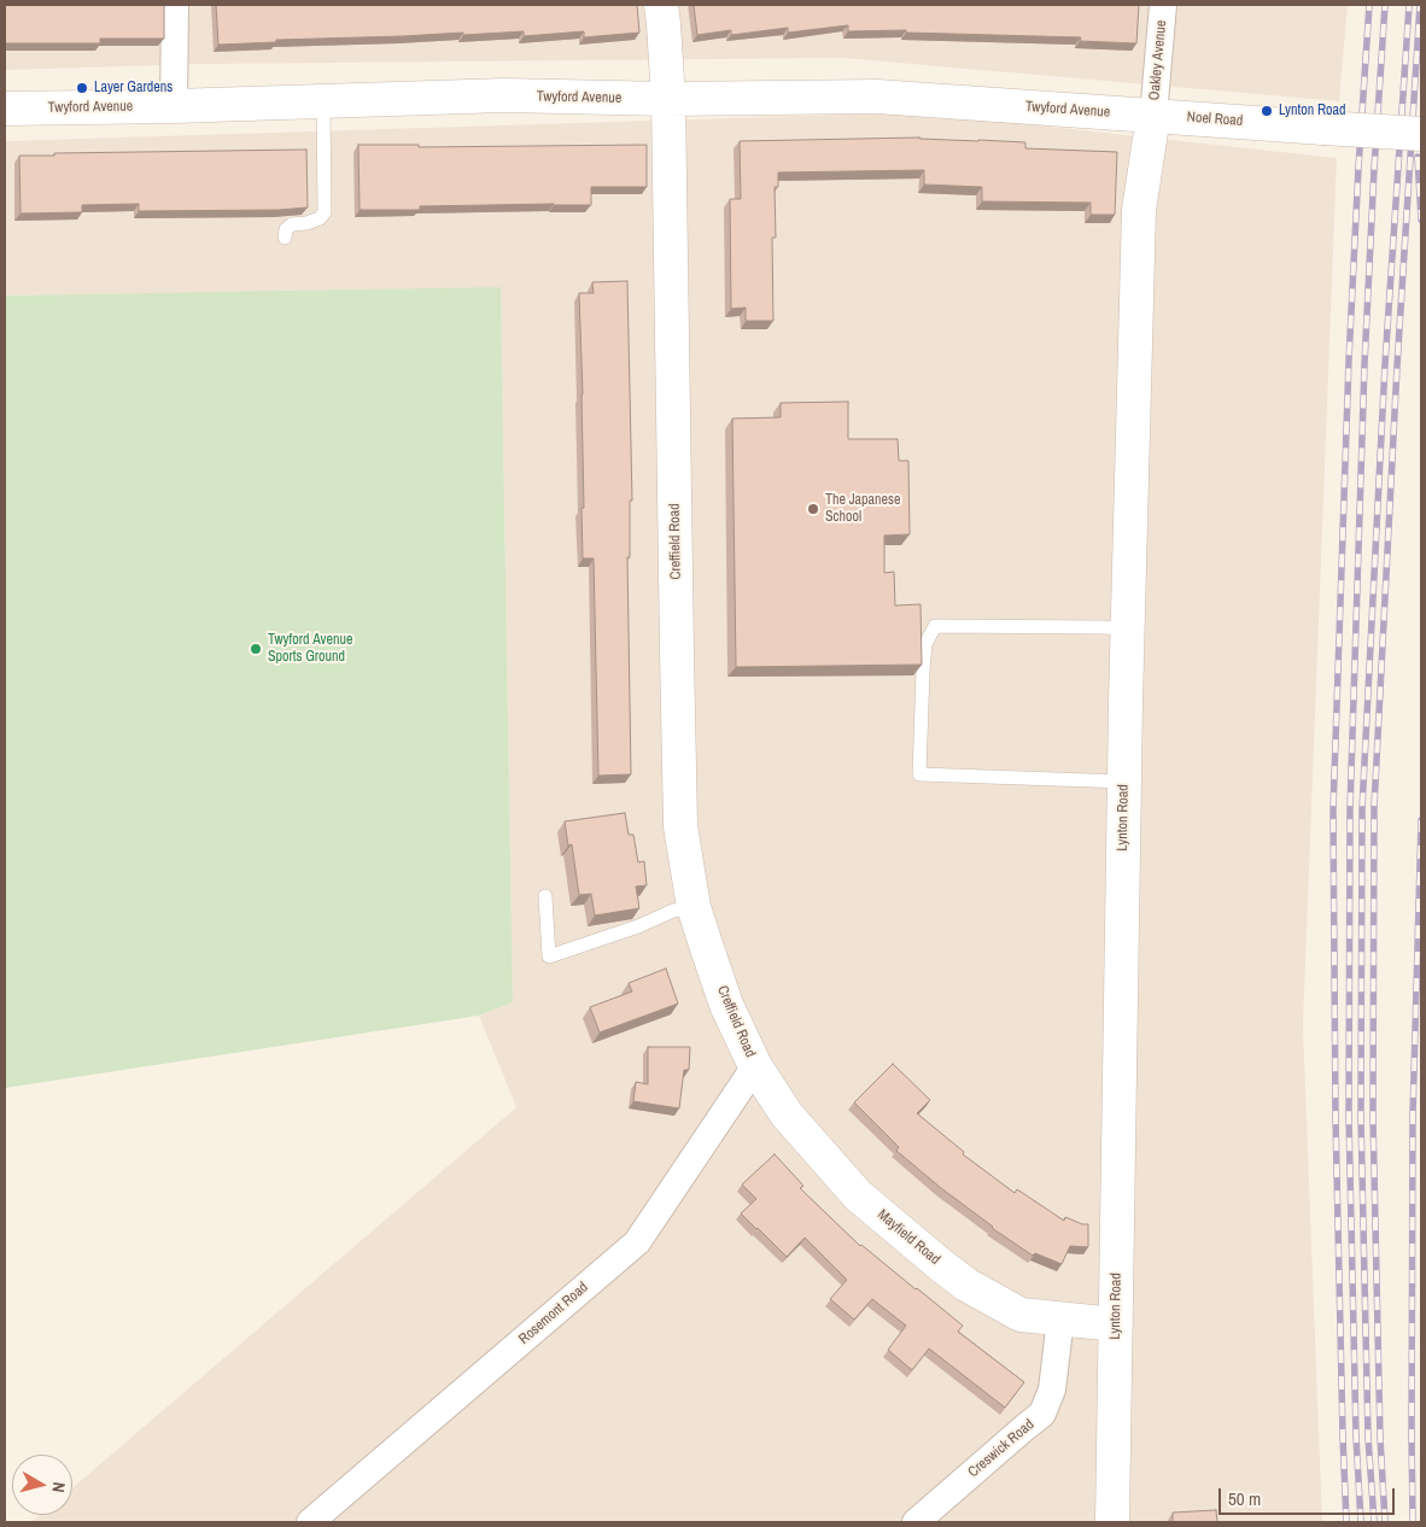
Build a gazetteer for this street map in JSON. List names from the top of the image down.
{
  "streets": {
    "street": [
      "Oakley Avenue",
      "Twyford Avenue",
      "Noel Road",
      "Creffield Road",
      "Lynton Road",
      "Mayfield Road",
      "Rosemont Road",
      "Creswick Road"
    ]
  },
  "crossings": [
    ["Oakley Avenue", "Twyford Avenue"],
    ["Oakley Avenue", "Noel Road"],
    ["Oakley Avenue", "Lynton Road"],
    ["Twyford Avenue", "Noel Road"],
    ["Twyford Avenue", "Creffield Road"],
    ["Twyford Avenue", "Lynton Road"],
    ["Noel Road", "Lynton Road"],
    ["Creffield Road", "Mayfield Road"],
    ["Creffield Road", "Rosemont Road"],
    ["Lynton Road", "Mayfield Road"],
    ["Mayfield Road", "Rosemont Road"],
    ["Mayfield Road", "Creswick Road"]
  ],
  "places": [
    "Layer Gardens",
    "Lynton Road",
    "The Japanese School",
    "Twyford Avenue Sports Ground"
  ],
  "scale_bar": "50 m",
  "north": "right"
}
